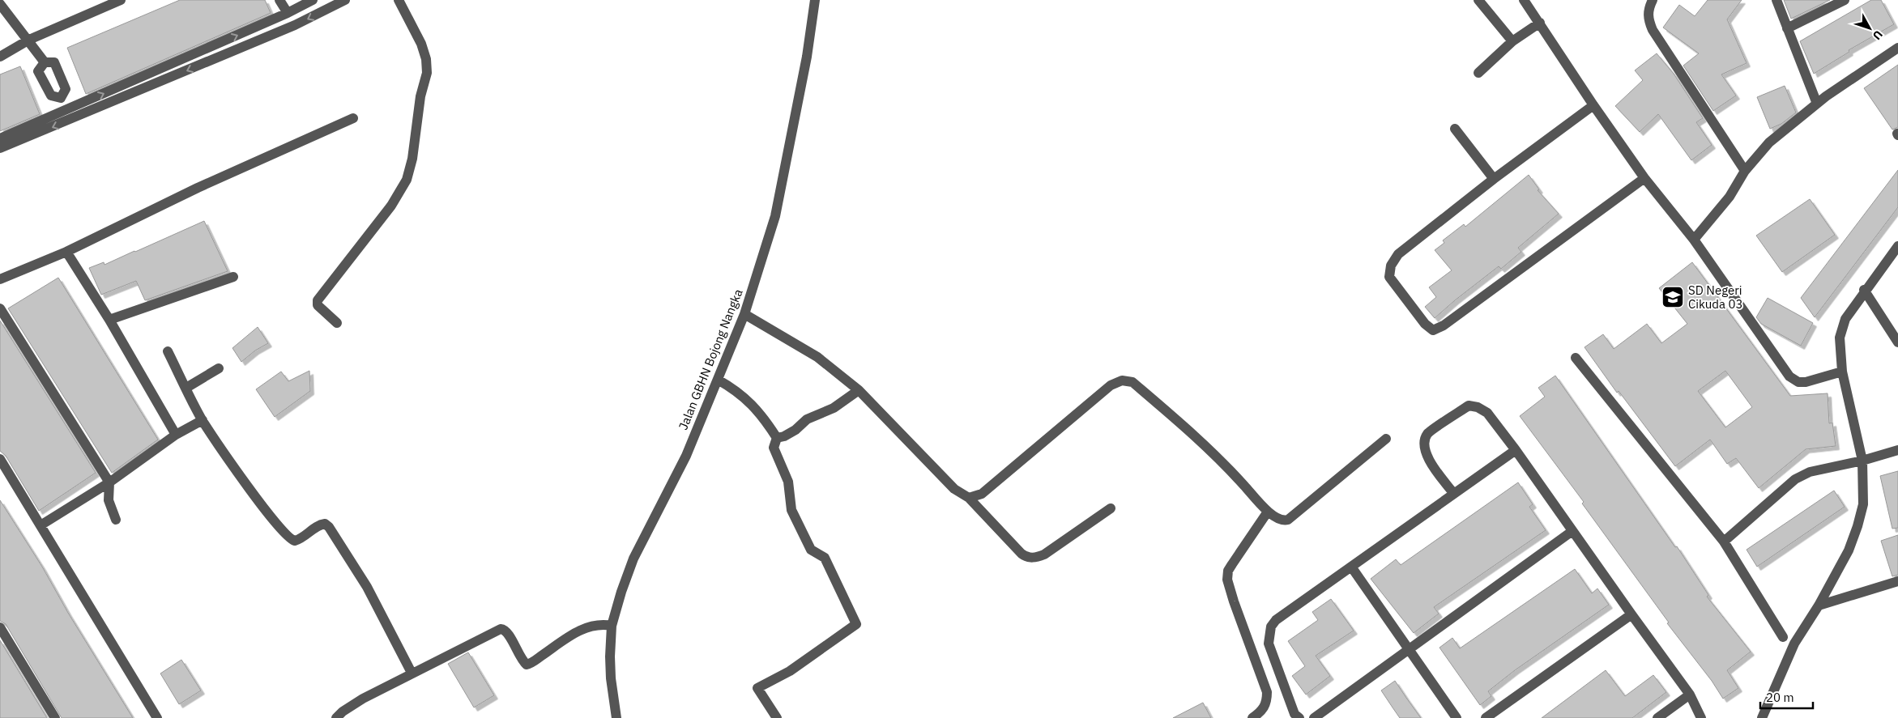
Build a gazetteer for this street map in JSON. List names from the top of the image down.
{
  "streets": {
    "street": ["Jalan GBHN Bojong Nangka"]
  },
  "places": {
    "school or university": ["SD Negeri Cikuda 03"]
  },
  "scale_bar": "20 m",
  "north": "bottom right"
}
